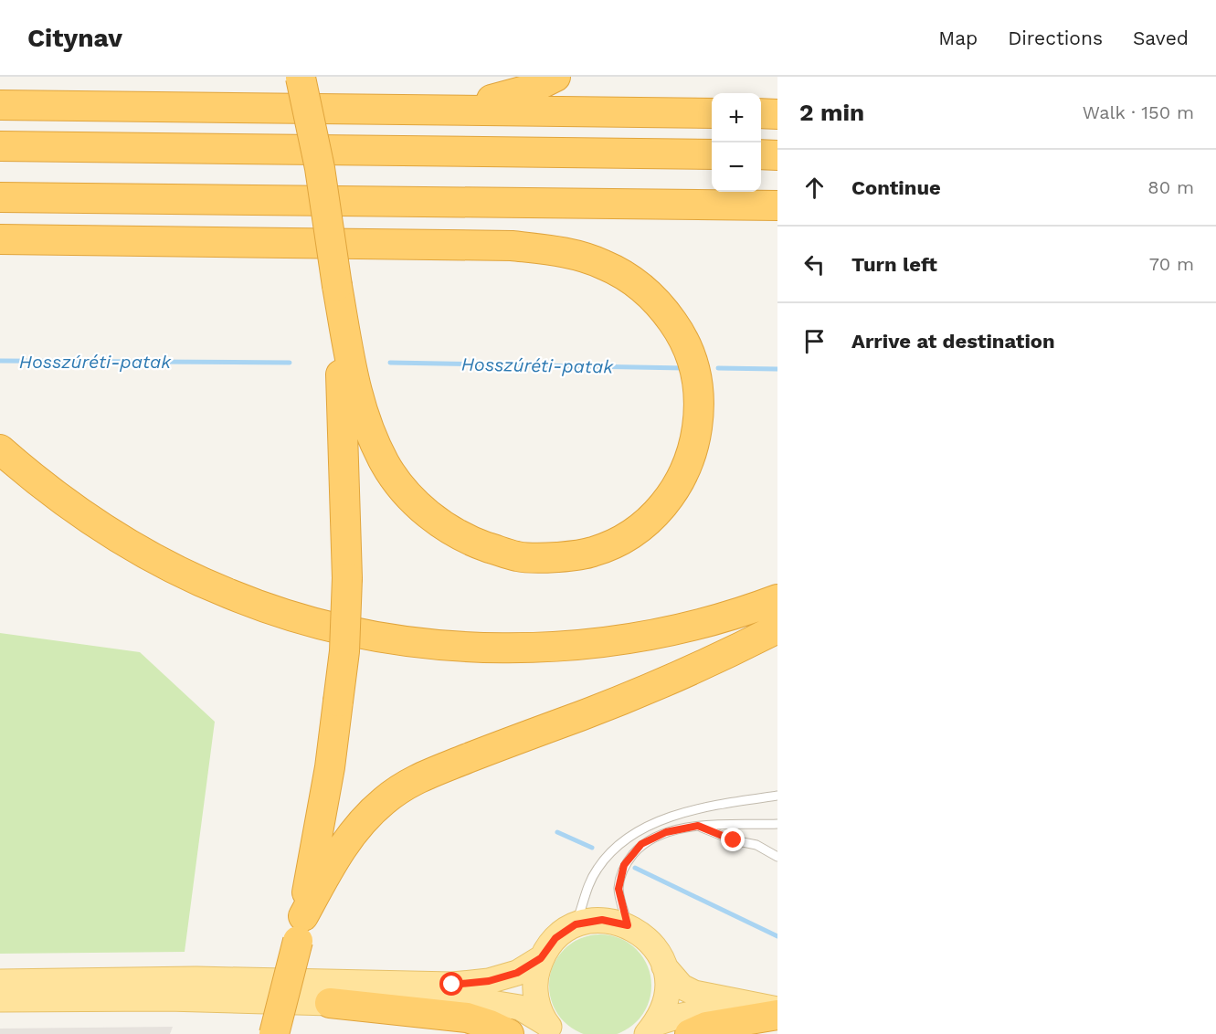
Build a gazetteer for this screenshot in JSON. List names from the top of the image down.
{
  "water": ["Hosszúréti-patak"],
  "page": {
    "header": "Citynav",
    "nav": ["Map", "Directions", "Saved"],
    "heading": ["2 min", "Walk · 150 m"],
    "map_buttons": ["+", "−"],
    "list": [
      ["Continue", "80 m"],
      ["Turn left", "70 m"],
      "Arrive at destination"
    ]
  }
}
